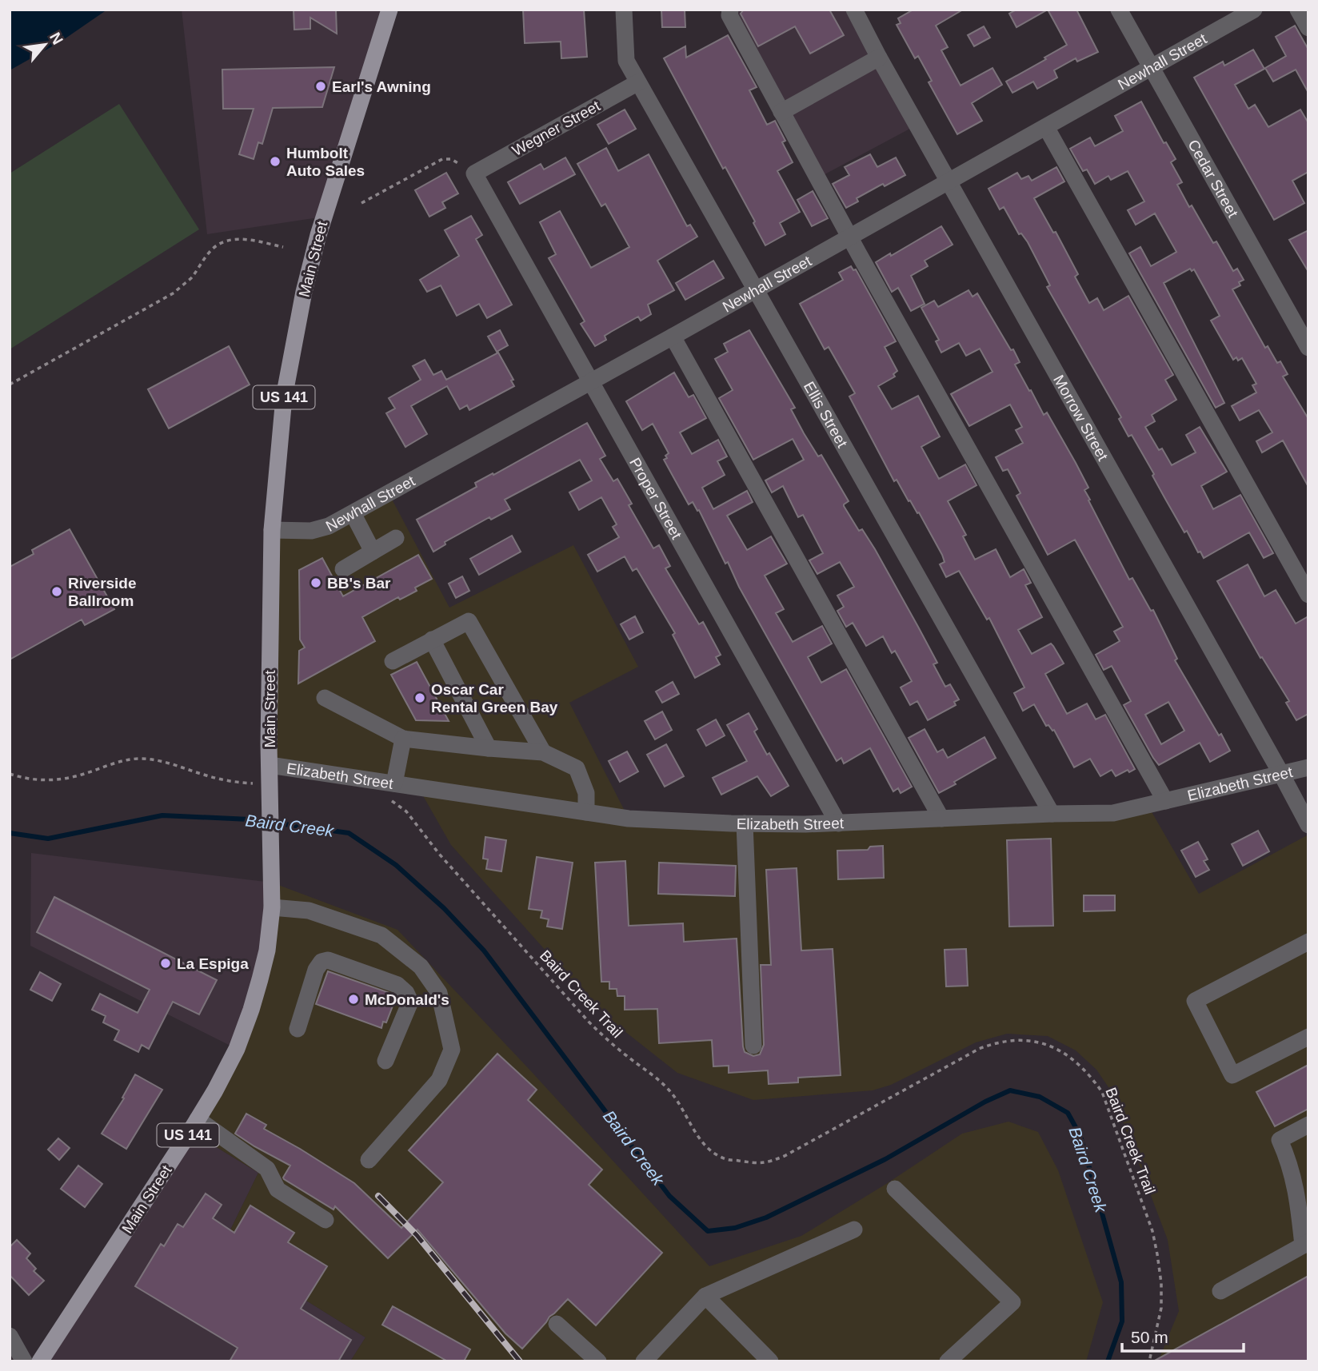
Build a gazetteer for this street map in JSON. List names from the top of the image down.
{
  "streets": {
    "main road": ["Main Street", "US 141"],
    "street": [
      "Newhall Street",
      "Wegner Street",
      "Cedar Street",
      "Ellis Street",
      "Morrow Street",
      "Proper Street",
      "Elizabeth Street"
    ],
    "path": ["Baird Creek Trail"]
  },
  "crossings": [
    ["Newhall Street", "Cedar Street"],
    ["Newhall Street", "Main Street"],
    ["Newhall Street", "Ellis Street"],
    ["Newhall Street", "Morrow Street"],
    ["Newhall Street", "Proper Street"],
    ["Wegner Street", "Ellis Street"],
    ["Wegner Street", "Proper Street"],
    ["Main Street", "Elizabeth Street"],
    ["Ellis Street", "Elizabeth Street"],
    ["Morrow Street", "Elizabeth Street"],
    ["Proper Street", "Elizabeth Street"],
    ["Elizabeth Street", "Baird Creek Trail"]
  ],
  "water": ["Baird Creek"],
  "places": [
    "Earl's Awning",
    "Humbolt Auto Sales",
    "BB's Bar",
    "Riverside Ballroom",
    "Oscar Car Rental Green Bay",
    "La Espiga",
    "McDonald's"
  ],
  "scale_bar": "50 m",
  "north": "top right"
}
